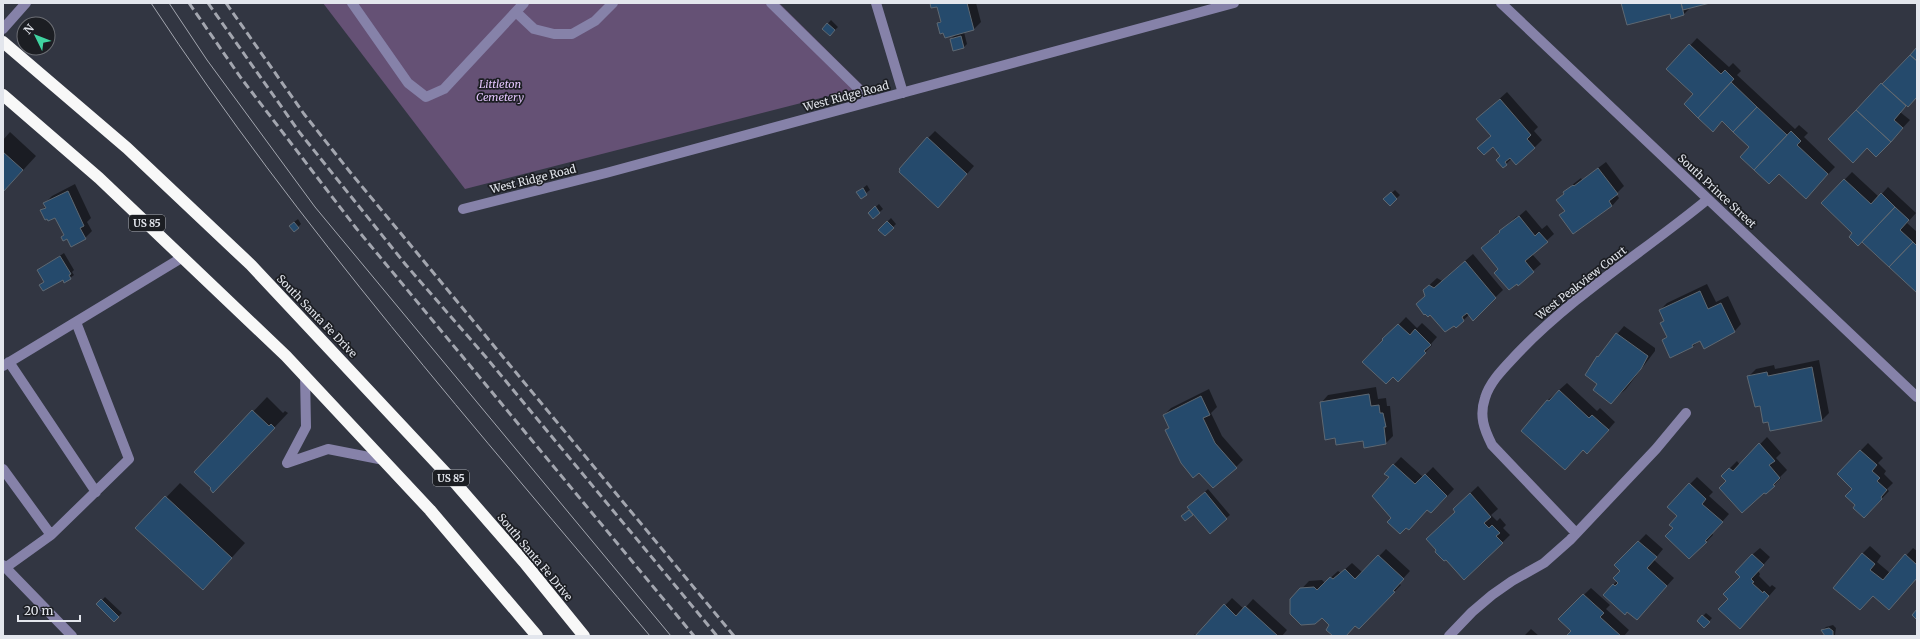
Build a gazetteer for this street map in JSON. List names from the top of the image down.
{
  "streets": {
    "highway": ["US 85", "South Santa Fe Drive"],
    "street": ["West Ridge Road", "South Prince Street", "West Peakview Court"]
  },
  "crossings": [
    ["South Prince Street", "West Peakview Court"]
  ],
  "parks": ["Littleton Cemetery"],
  "scale_bar": "20 m",
  "north": "top left"
}
